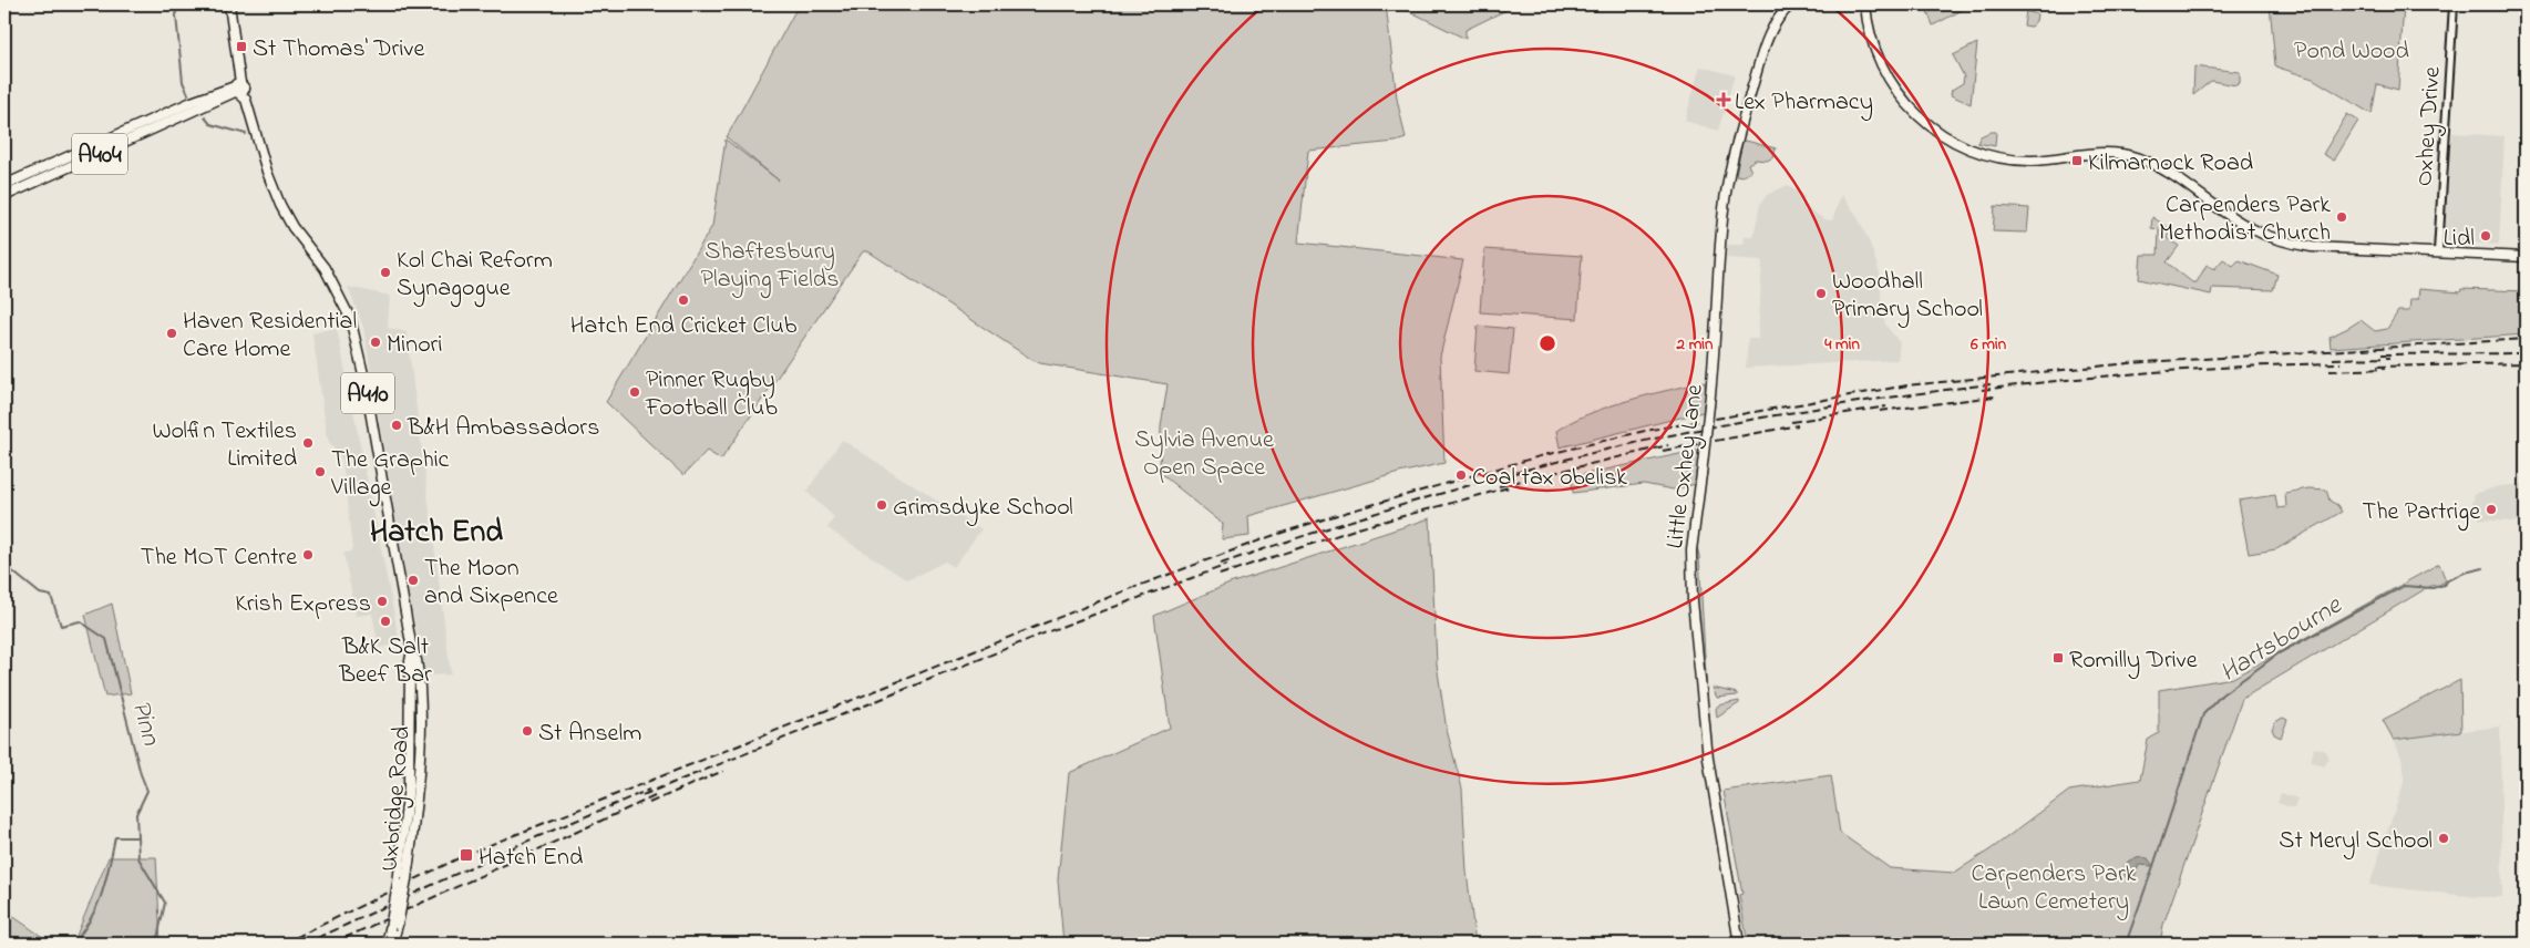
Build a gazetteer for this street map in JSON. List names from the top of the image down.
{
  "streets": {
    "main road": [
      "A404",
      "A410",
      "Little Oxhey Lane",
      "Uxbridge Road"
    ],
    "street": ["Oxhey Drive"]
  },
  "crossings": [
    ["A404", "Uxbridge Road"]
  ],
  "districts": ["Hatch End"],
  "water": ["Hartsbourne", "Pinn"],
  "parks": [
    "Pond Wood",
    "Shaftesbury Playing Fields",
    "Sylvia Avenue Open Space",
    "Carpenders Park Lawn Cemetery"
  ],
  "places": {
    "transit": [
      "St Thomas' Drive",
      "Kilmarnock Road",
      "Romilly Drive",
      "Hatch End"
    ],
    "health": ["Lex Pharmacy"],
    "other": [
      "Carpenders Park Methodist Church",
      "Lidl",
      "Kol Chai Reform Synagogue",
      "Woodhall Primary School",
      "Hatch End Cricket Club",
      "Haven Residential Care Home",
      "Minori",
      "Pinner Rugby Football Club",
      "B&H Ambassadors",
      "Wolfin Textiles Limited",
      "The Graphic Village",
      "Coal tax obelisk",
      "Grimsdyke School",
      "The Partrige",
      "The MOT Centre",
      "The Moon and Sixpence",
      "Krish Express",
      "B&K Salt Beef Bar",
      "St Anselm",
      "St Meryl School"
    ]
  },
  "rings": ["2 min", "4 min", "6 min"]
}
